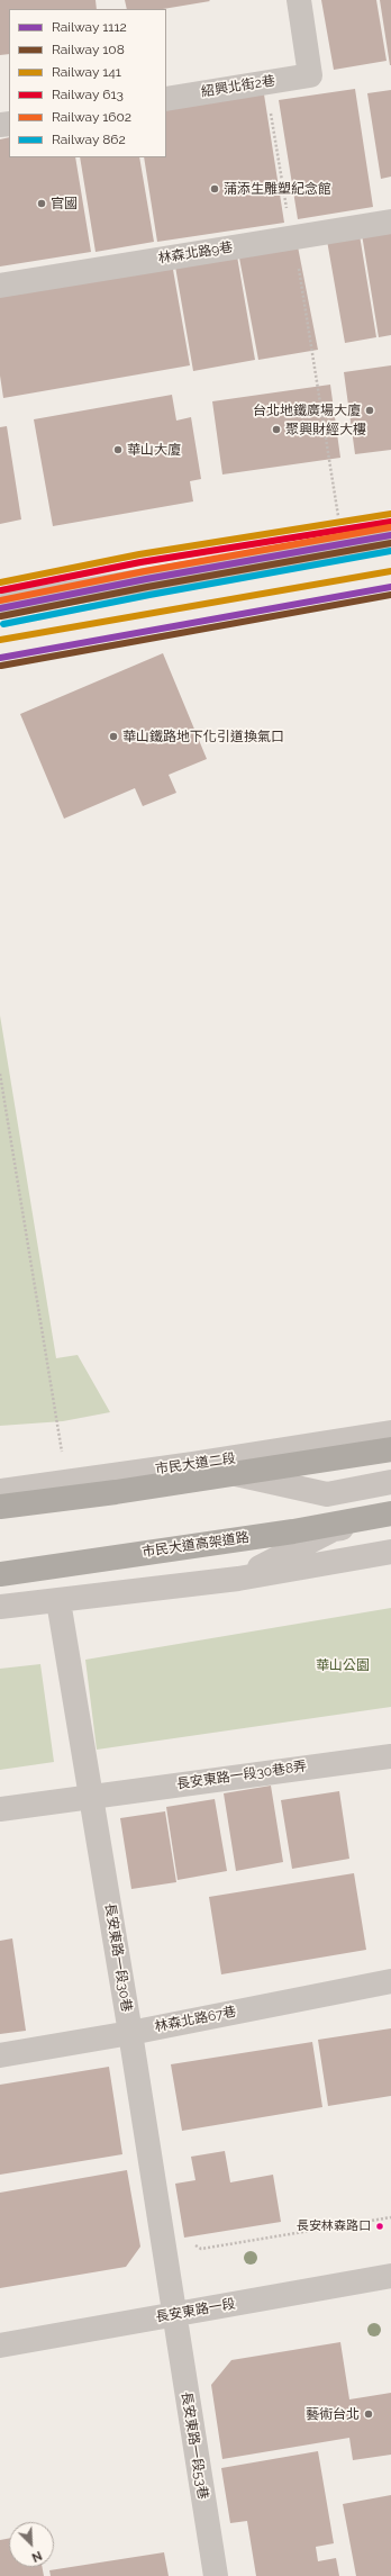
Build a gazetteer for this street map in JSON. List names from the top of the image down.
{
  "streets": {
    "highway": ["市民大道高架道路"],
    "street": [
      "紹興北街2巷",
      "林森北路9巷",
      "市民大道二段",
      "長安東路一段30巷8弄",
      "長安東路一段30巷",
      "林森北路67巷",
      "長安東路一段",
      "長安東路一段53巷"
    ]
  },
  "crossings": [
    ["長安東路一段30巷8弄", "長安東路一段30巷"],
    ["長安東路一段30巷", "林森北路67巷"],
    ["長安東路一段30巷", "長安東路一段"],
    ["長安東路一段30巷", "長安東路一段53巷"],
    ["長安東路一段", "長安東路一段53巷"]
  ],
  "parks": ["華山公園"],
  "places": [
    "蒲添生雕塑紀念館",
    "官國",
    "台北地鐵廣場大廈",
    "聚興財經大樓",
    "華山大廈",
    "華山鐵路地下化引道換氣口",
    "長安林森路口",
    "藝術台北"
  ],
  "lines": [
    "rail line 141",
    "rail line 613",
    "rail line 1602",
    "rail line 1112",
    "rail line 108",
    "rail line 862"
  ],
  "legend": [
    "Railway 1112",
    "Railway 108",
    "Railway 141",
    "Railway 613",
    "Railway 1602",
    "Railway 862"
  ],
  "north": "bottom right"
}
